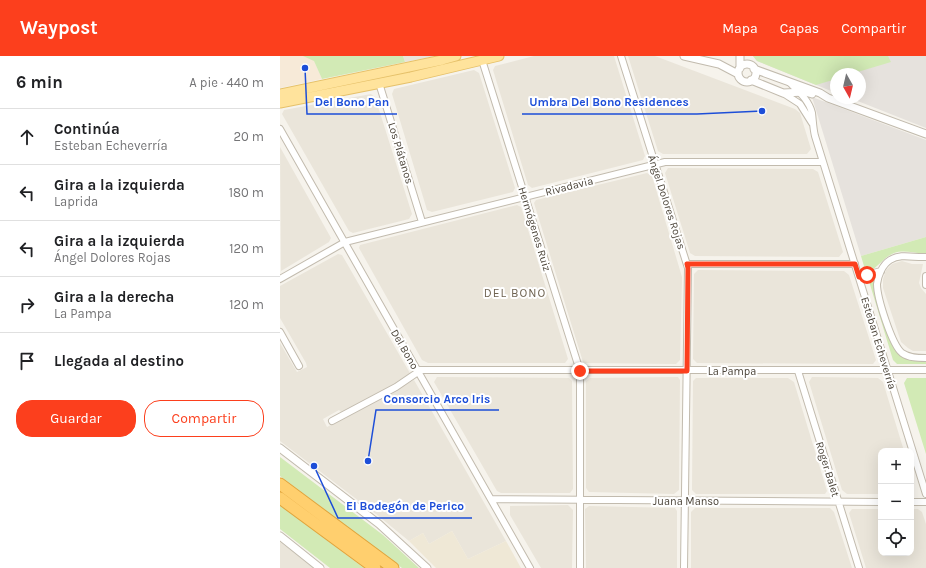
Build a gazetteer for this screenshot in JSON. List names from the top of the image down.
{
  "streets": {
    "street": [
      "Los Plátanos",
      "Rivadavia",
      "Ángel Dolores Rojas",
      "Hermógenes Ruiz",
      "Esteban Echeverría",
      "Del Bono",
      "La Pampa",
      "Roger Balet",
      "Juana Manso"
    ]
  },
  "crossings": [
    ["Los Plátanos", "Rivadavia"],
    ["Rivadavia", "Ángel Dolores Rojas"],
    ["Rivadavia", "Hermógenes Ruiz"],
    ["Rivadavia", "Esteban Echeverría"],
    ["Rivadavia", "Del Bono"],
    ["Ángel Dolores Rojas", "La Pampa"],
    ["Ángel Dolores Rojas", "Juana Manso"],
    ["Hermógenes Ruiz", "La Pampa"],
    ["Hermógenes Ruiz", "Juana Manso"],
    ["Esteban Echeverría", "La Pampa"],
    ["Del Bono", "La Pampa"],
    ["Del Bono", "Juana Manso"],
    ["La Pampa", "Roger Balet"],
    ["Roger Balet", "Juana Manso"]
  ],
  "districts": ["DEL BONO"],
  "places": [
    "Del Bono Pan",
    "Umbra Del Bono Residences",
    "Consorcio Arco Iris",
    "El Bodegón de Perico"
  ],
  "north": "bottom",
  "page": {
    "header": "Waypost",
    "nav": ["Mapa", "Capas", "Compartir"],
    "heading": ["6 min", "A pie · 440 m"],
    "list": [
      ["Continúa", "Esteban Echeverría", "20 m"],
      ["Gira a la izquierda", "Laprida", "180 m"],
      ["Gira a la izquierda", "Ángel Dolores Rojas", "120 m"],
      ["Gira a la derecha", "La Pampa", "120 m"],
      "Llegada al destino"
    ],
    "buttons": ["Guardar", "Compartir"],
    "map_buttons": ["+", "−"]
  }
}
